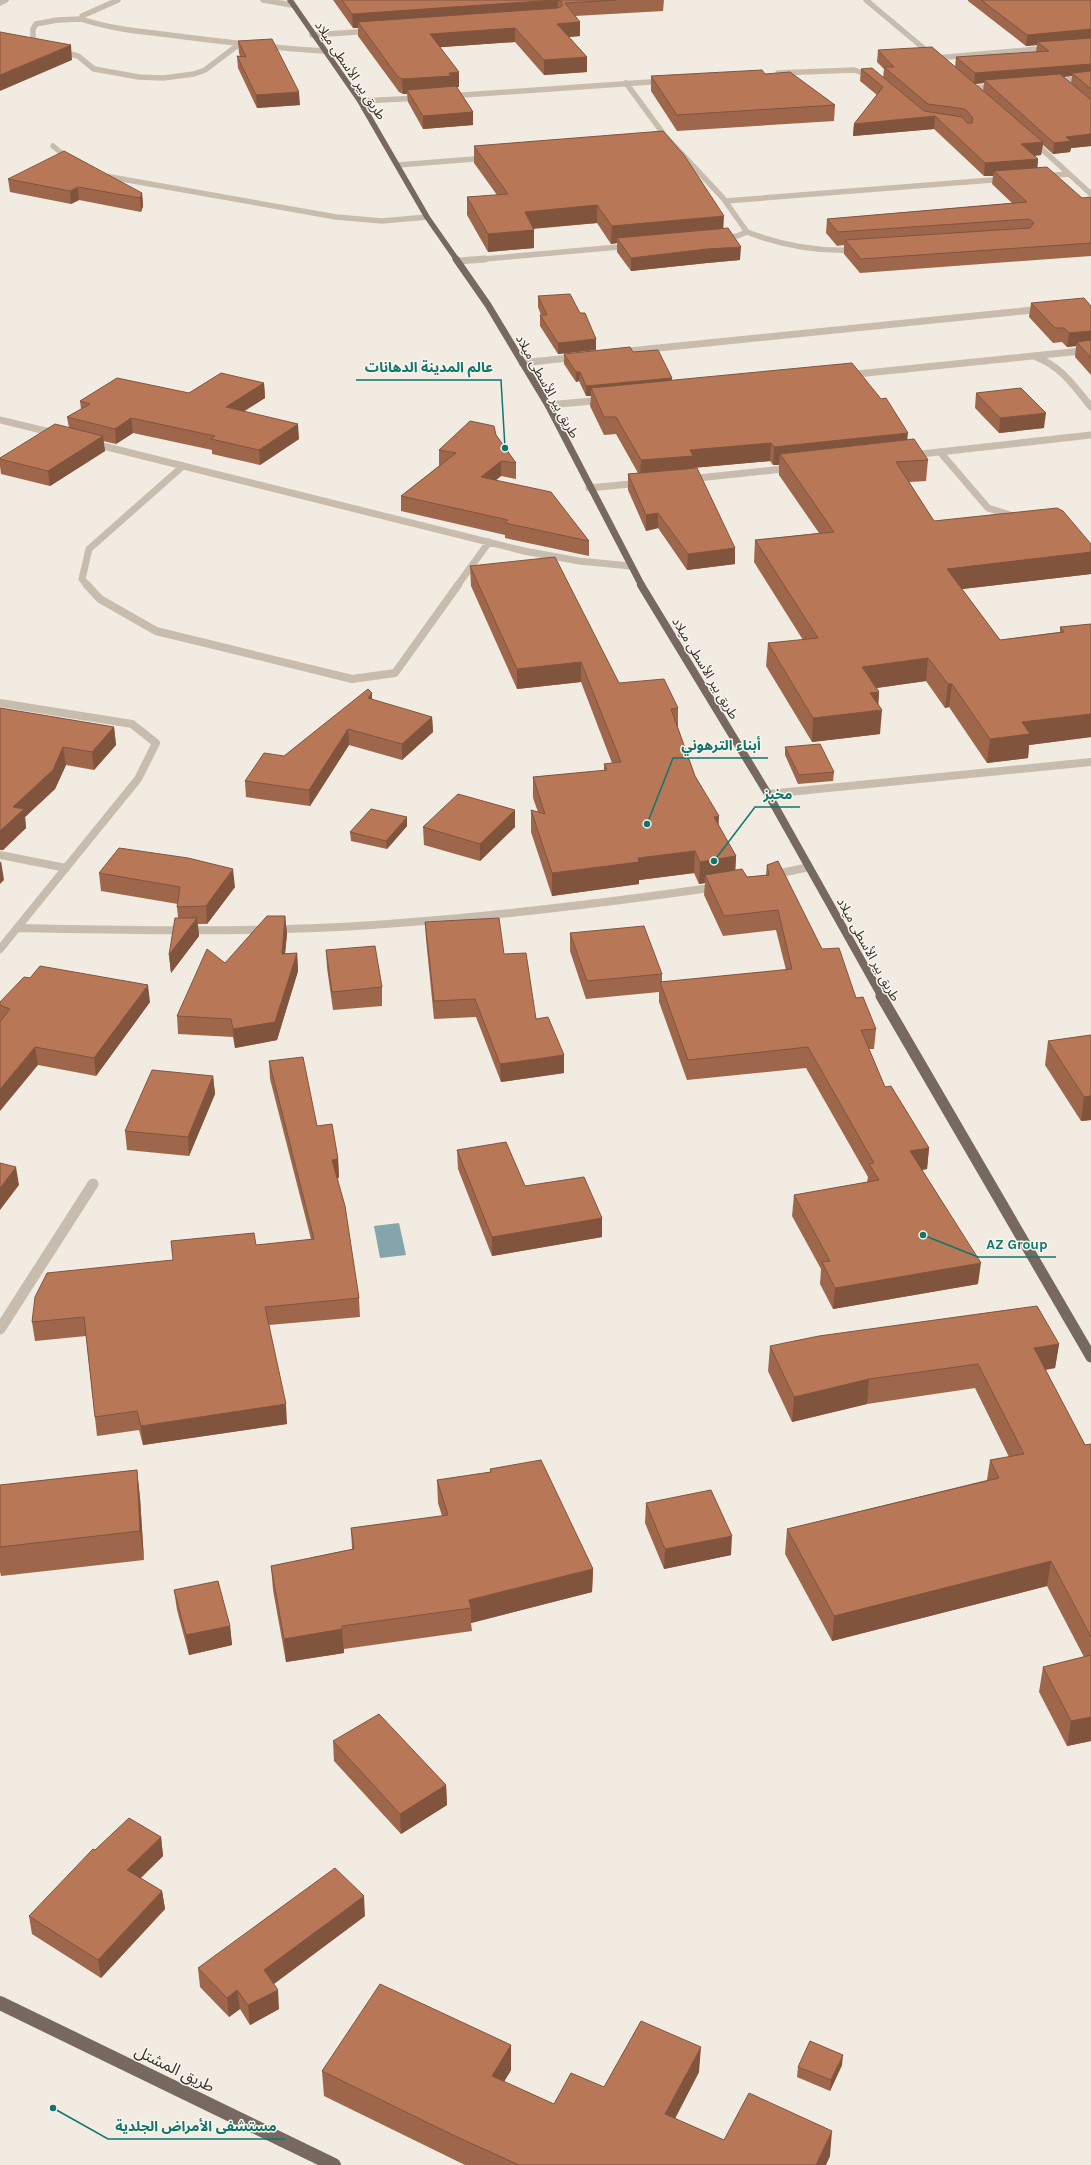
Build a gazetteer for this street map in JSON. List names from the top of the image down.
{
  "streets": {
    "main road": ["طريق بير الأسطى ميلاد", "طريق المشتل"]
  },
  "places": [
    "عالم المدينة الدهانات",
    "أبناء الترهوني",
    "مخبز",
    "AZ Group",
    "مستشفى الأمراض الجلدية"
  ]
}
